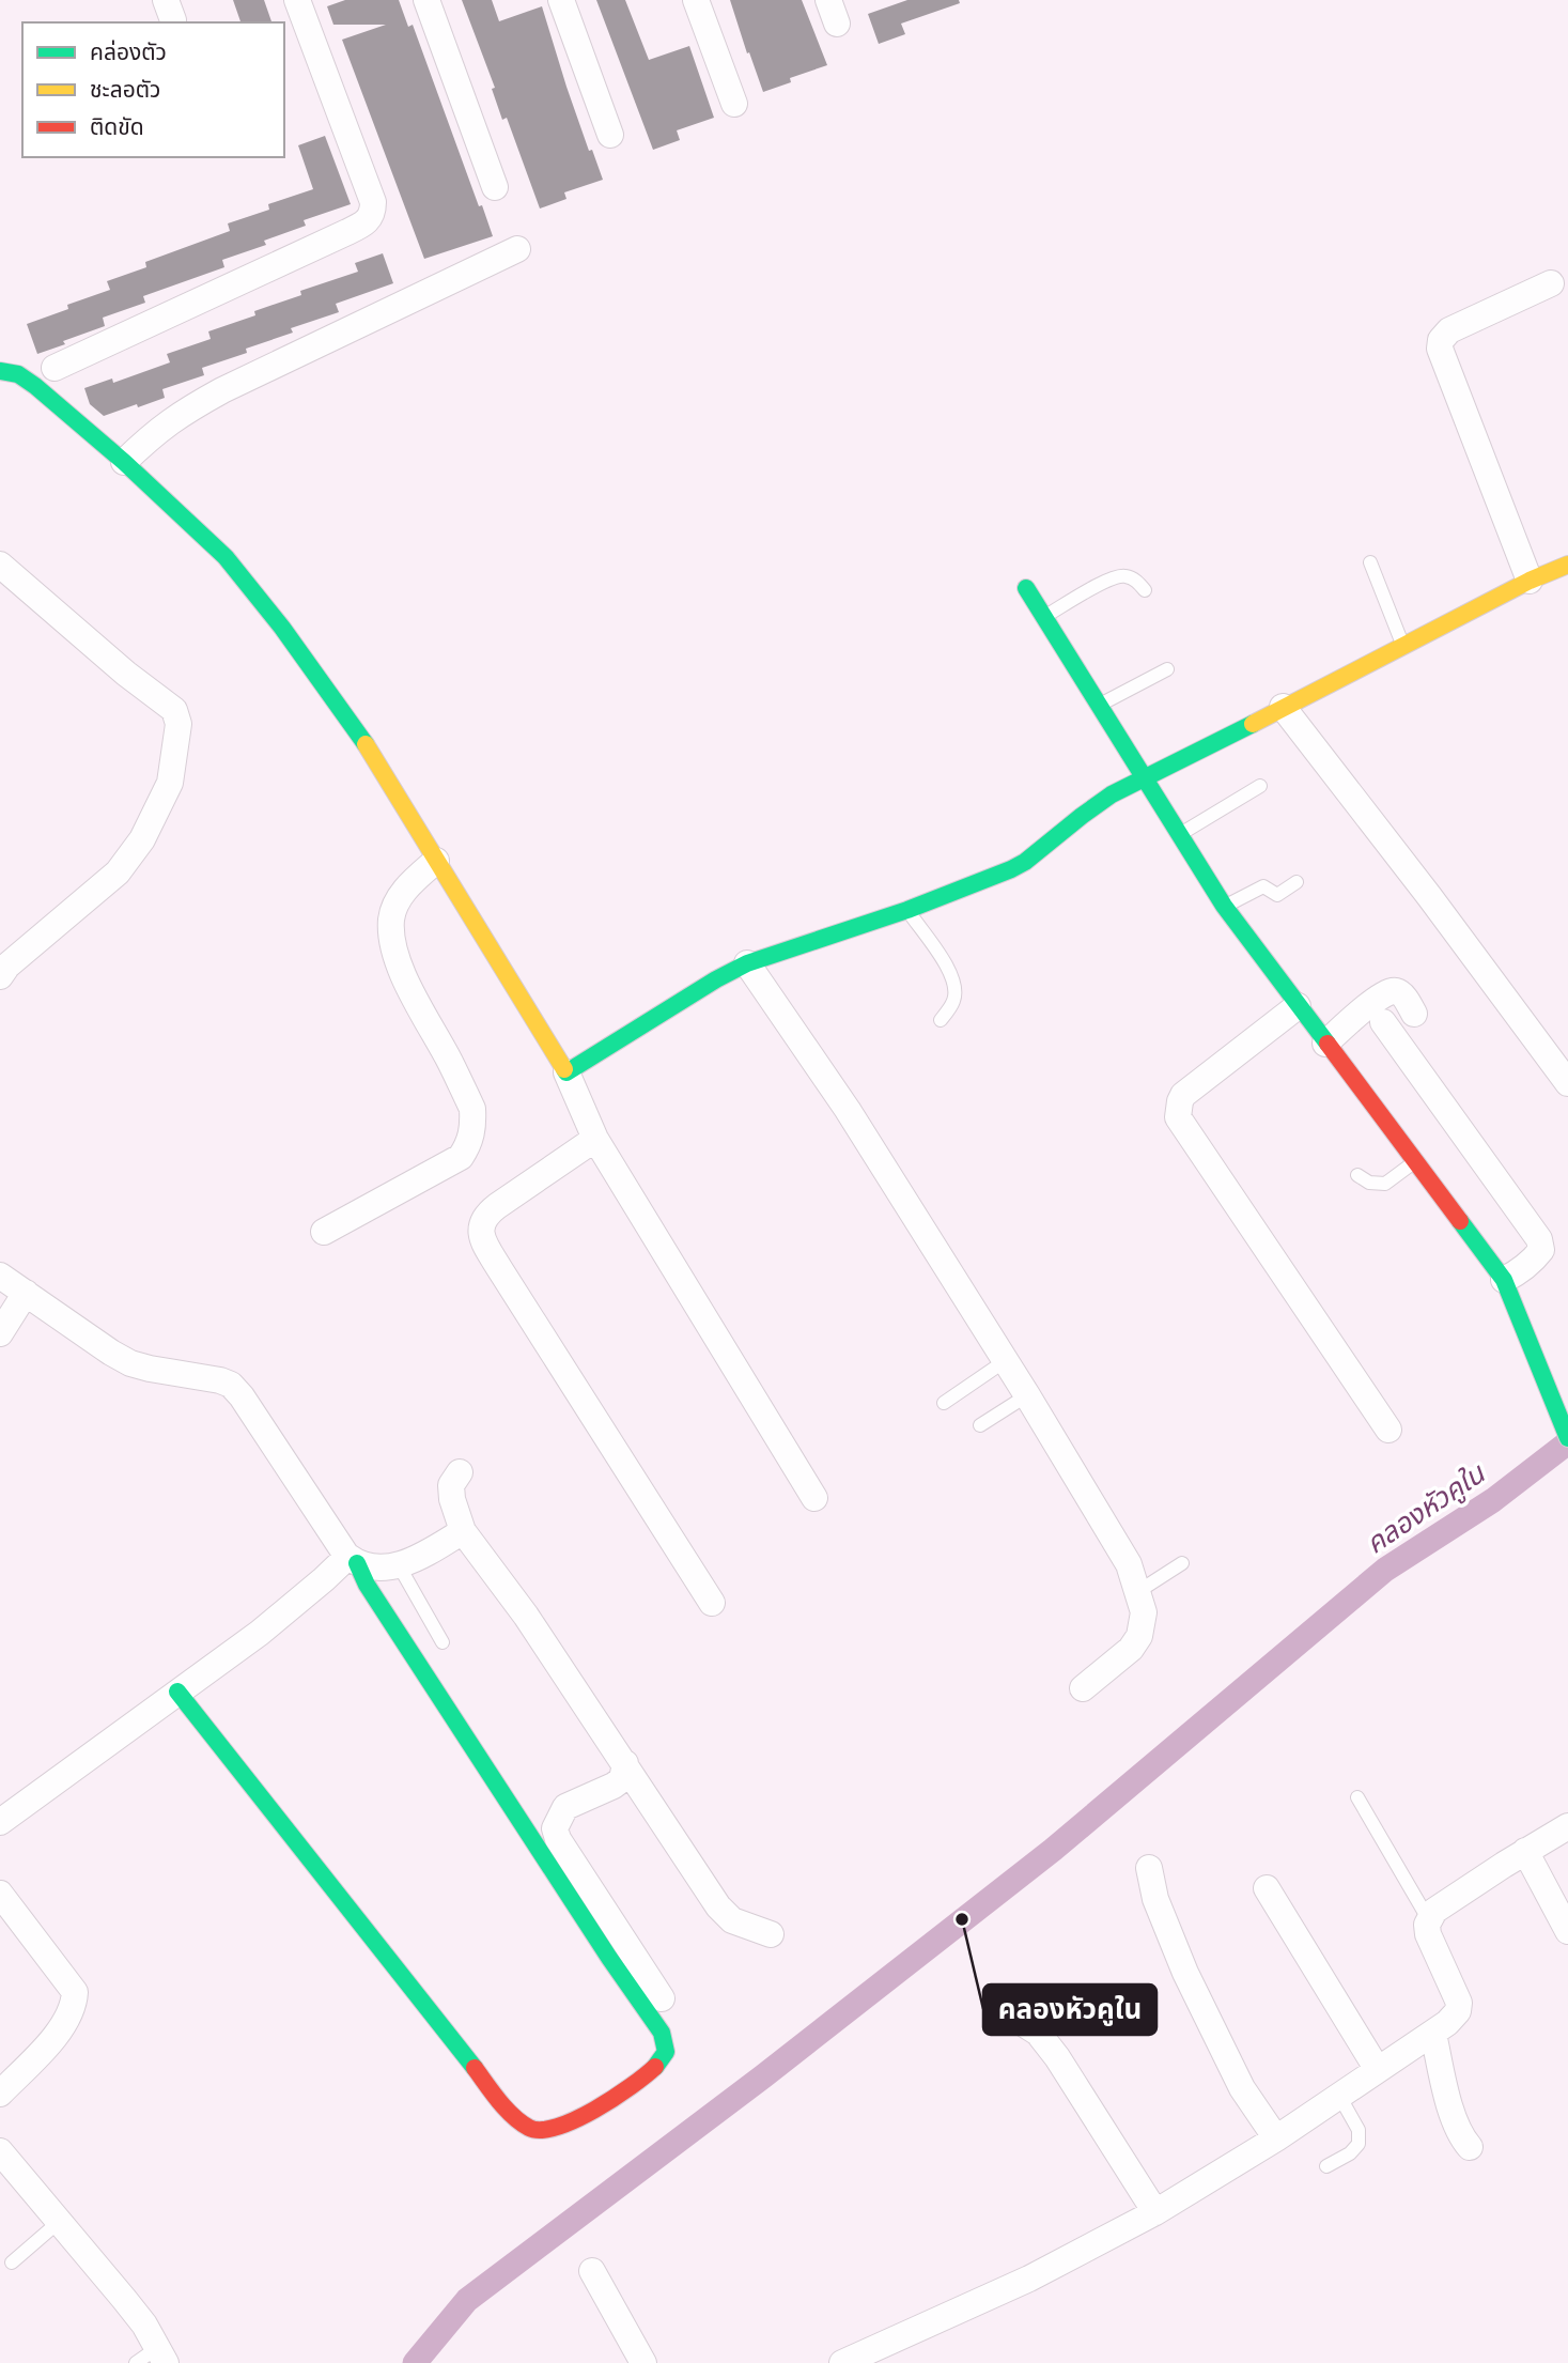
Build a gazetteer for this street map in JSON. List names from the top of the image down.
{
  "water": ["คลองหัวคูใน"],
  "places": ["คลองหัวคูใน"],
  "legend": ["คล่องตัว", "ชะลอตัว", "ติดขัด"]
}
